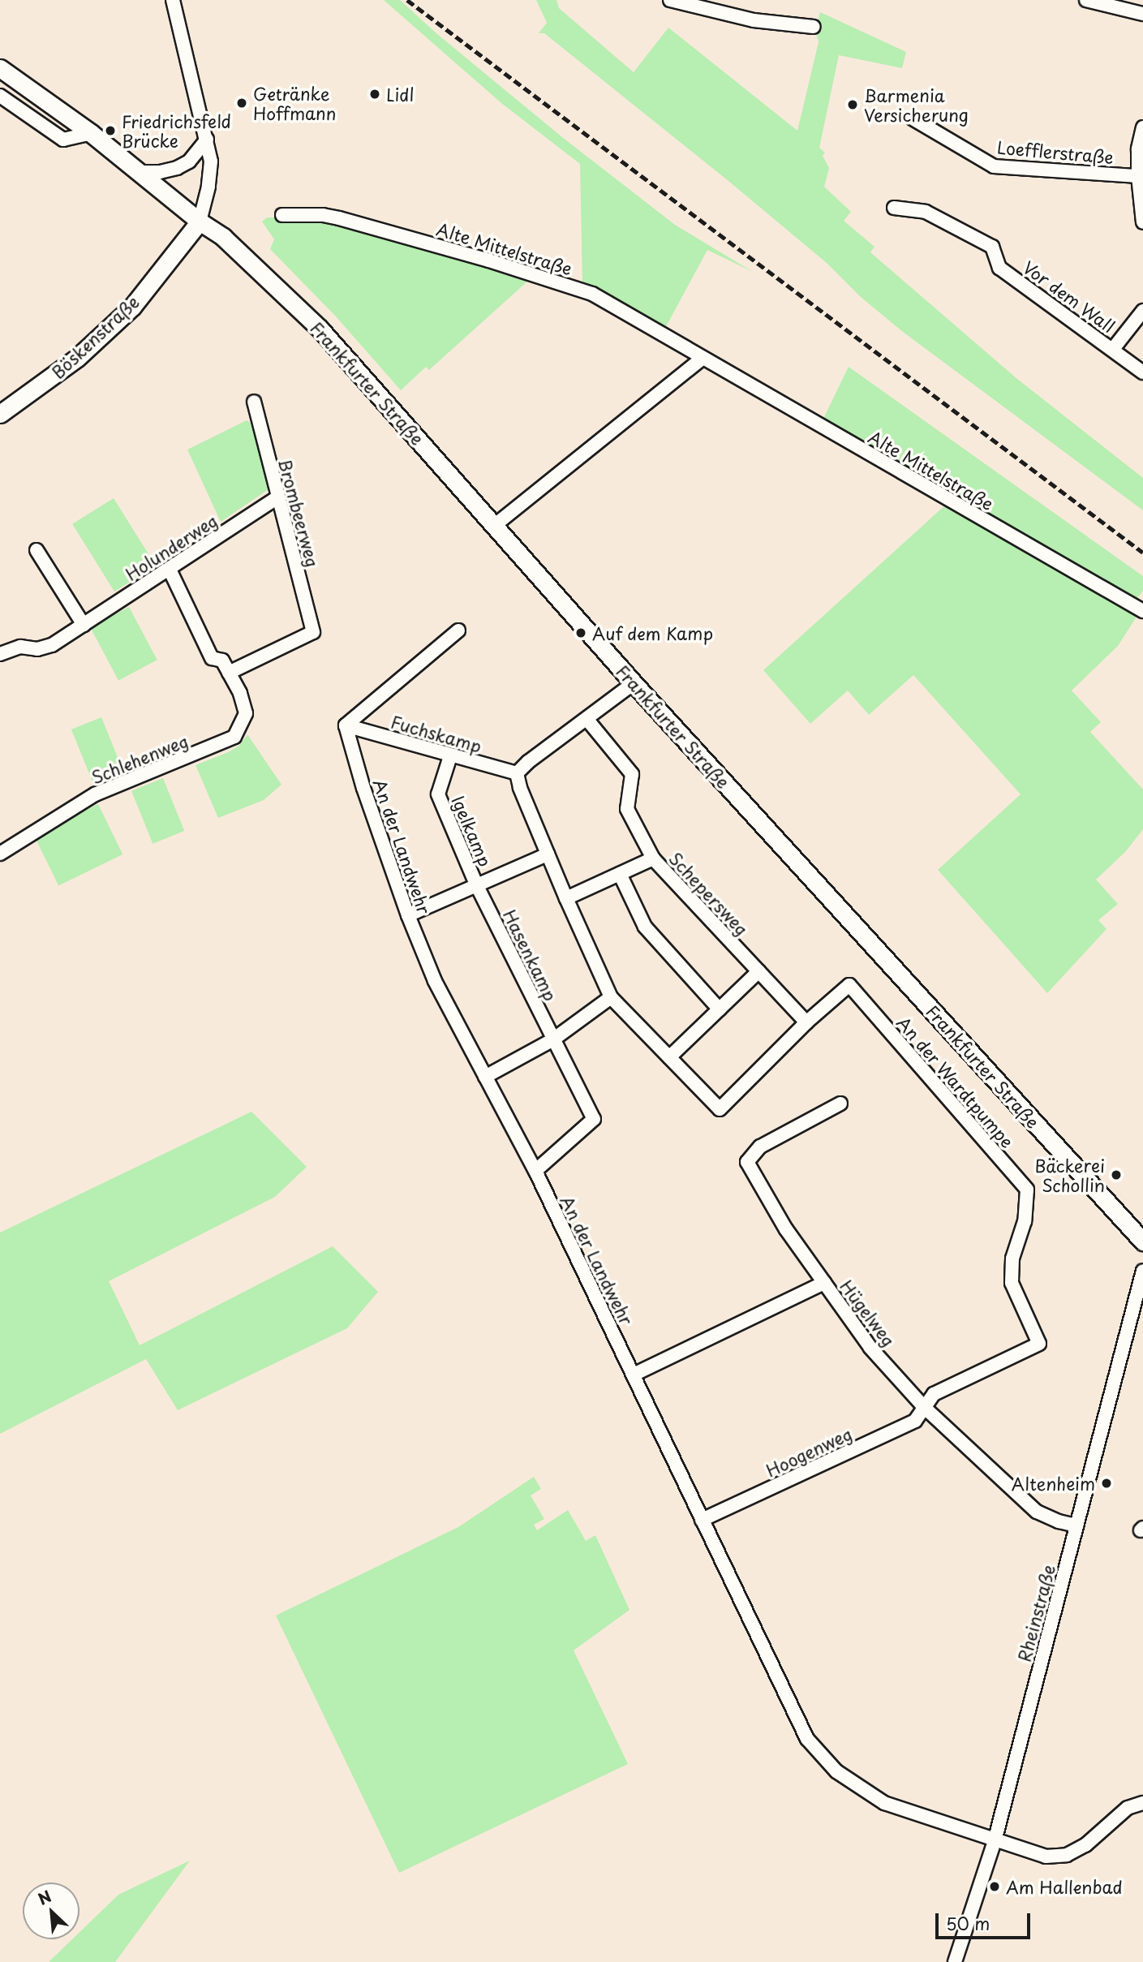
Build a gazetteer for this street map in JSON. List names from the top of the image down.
{
  "streets": {
    "main road": ["Böskenstraße", "Frankfurter Straße"],
    "street": [
      "Loefflerstraße",
      "Alte Mittelstraße",
      "Vor dem Wall",
      "Brombeerweg",
      "Holunderweg",
      "Fuchskamp",
      "Schlehenweg",
      "Igelkamp",
      "An der Landwehr",
      "Schepersweg",
      "Hasenkamp",
      "An der Wardtpumpe",
      "Hügelweg",
      "Hoogenweg",
      "Rheinstraße"
    ]
  },
  "crossings": [
    ["Böskenstraße", "Frankfurter Straße"],
    ["Brombeerweg", "Holunderweg"],
    ["Brombeerweg", "Schlehenweg"],
    ["Holunderweg", "Schlehenweg"],
    ["Fuchskamp", "Igelkamp"],
    ["Fuchskamp", "An der Landwehr"],
    ["Igelkamp", "An der Landwehr"],
    ["Igelkamp", "Hasenkamp"],
    ["An der Landwehr", "Hasenkamp"],
    ["An der Landwehr", "Hoogenweg"],
    ["An der Landwehr", "Rheinstraße"],
    ["Schepersweg", "An der Wardtpumpe"],
    ["An der Wardtpumpe", "Hügelweg"],
    ["An der Wardtpumpe", "Hoogenweg"],
    ["Hügelweg", "Hoogenweg"],
    ["Hügelweg", "Rheinstraße"]
  ],
  "places": [
    "Lidl",
    "Getränke Hoffmann",
    "Barmenia Versicherung",
    "Friedrichsfeld Brücke",
    "Auf dem Kamp",
    "Bäckerei Schollin",
    "Altenheim",
    "Am Hallenbad"
  ],
  "scale_bar": "50 m",
  "north": "top left"
}
